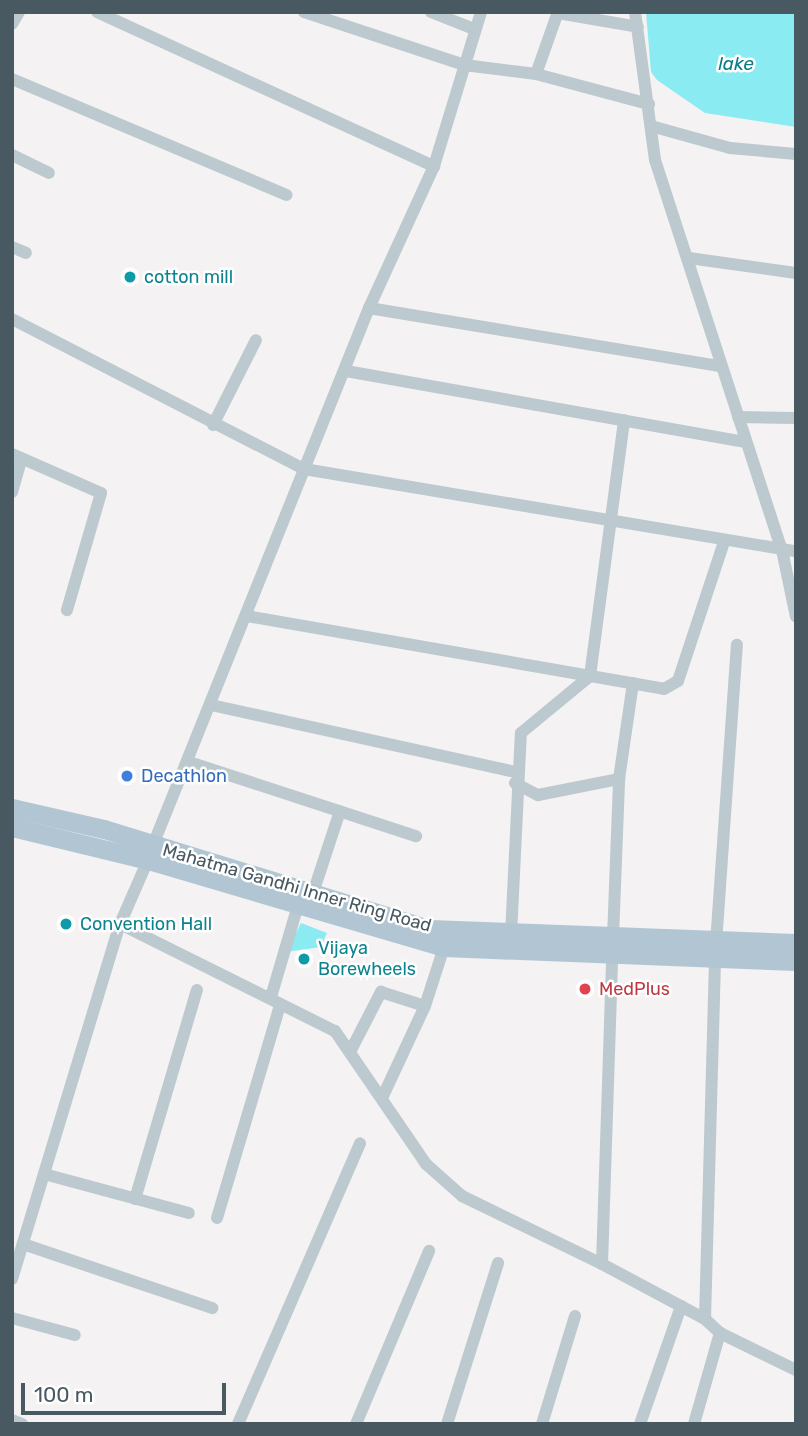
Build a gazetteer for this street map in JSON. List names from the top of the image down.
{
  "streets": {
    "main road": ["Mahatma Gandhi Inner Ring Road"]
  },
  "water": ["lake"],
  "places": [
    "cotton mill",
    "Decathlon",
    "Convention Hall",
    "Vijaya Borewheels",
    "MedPlus"
  ],
  "scale_bar": "100 m"
}
